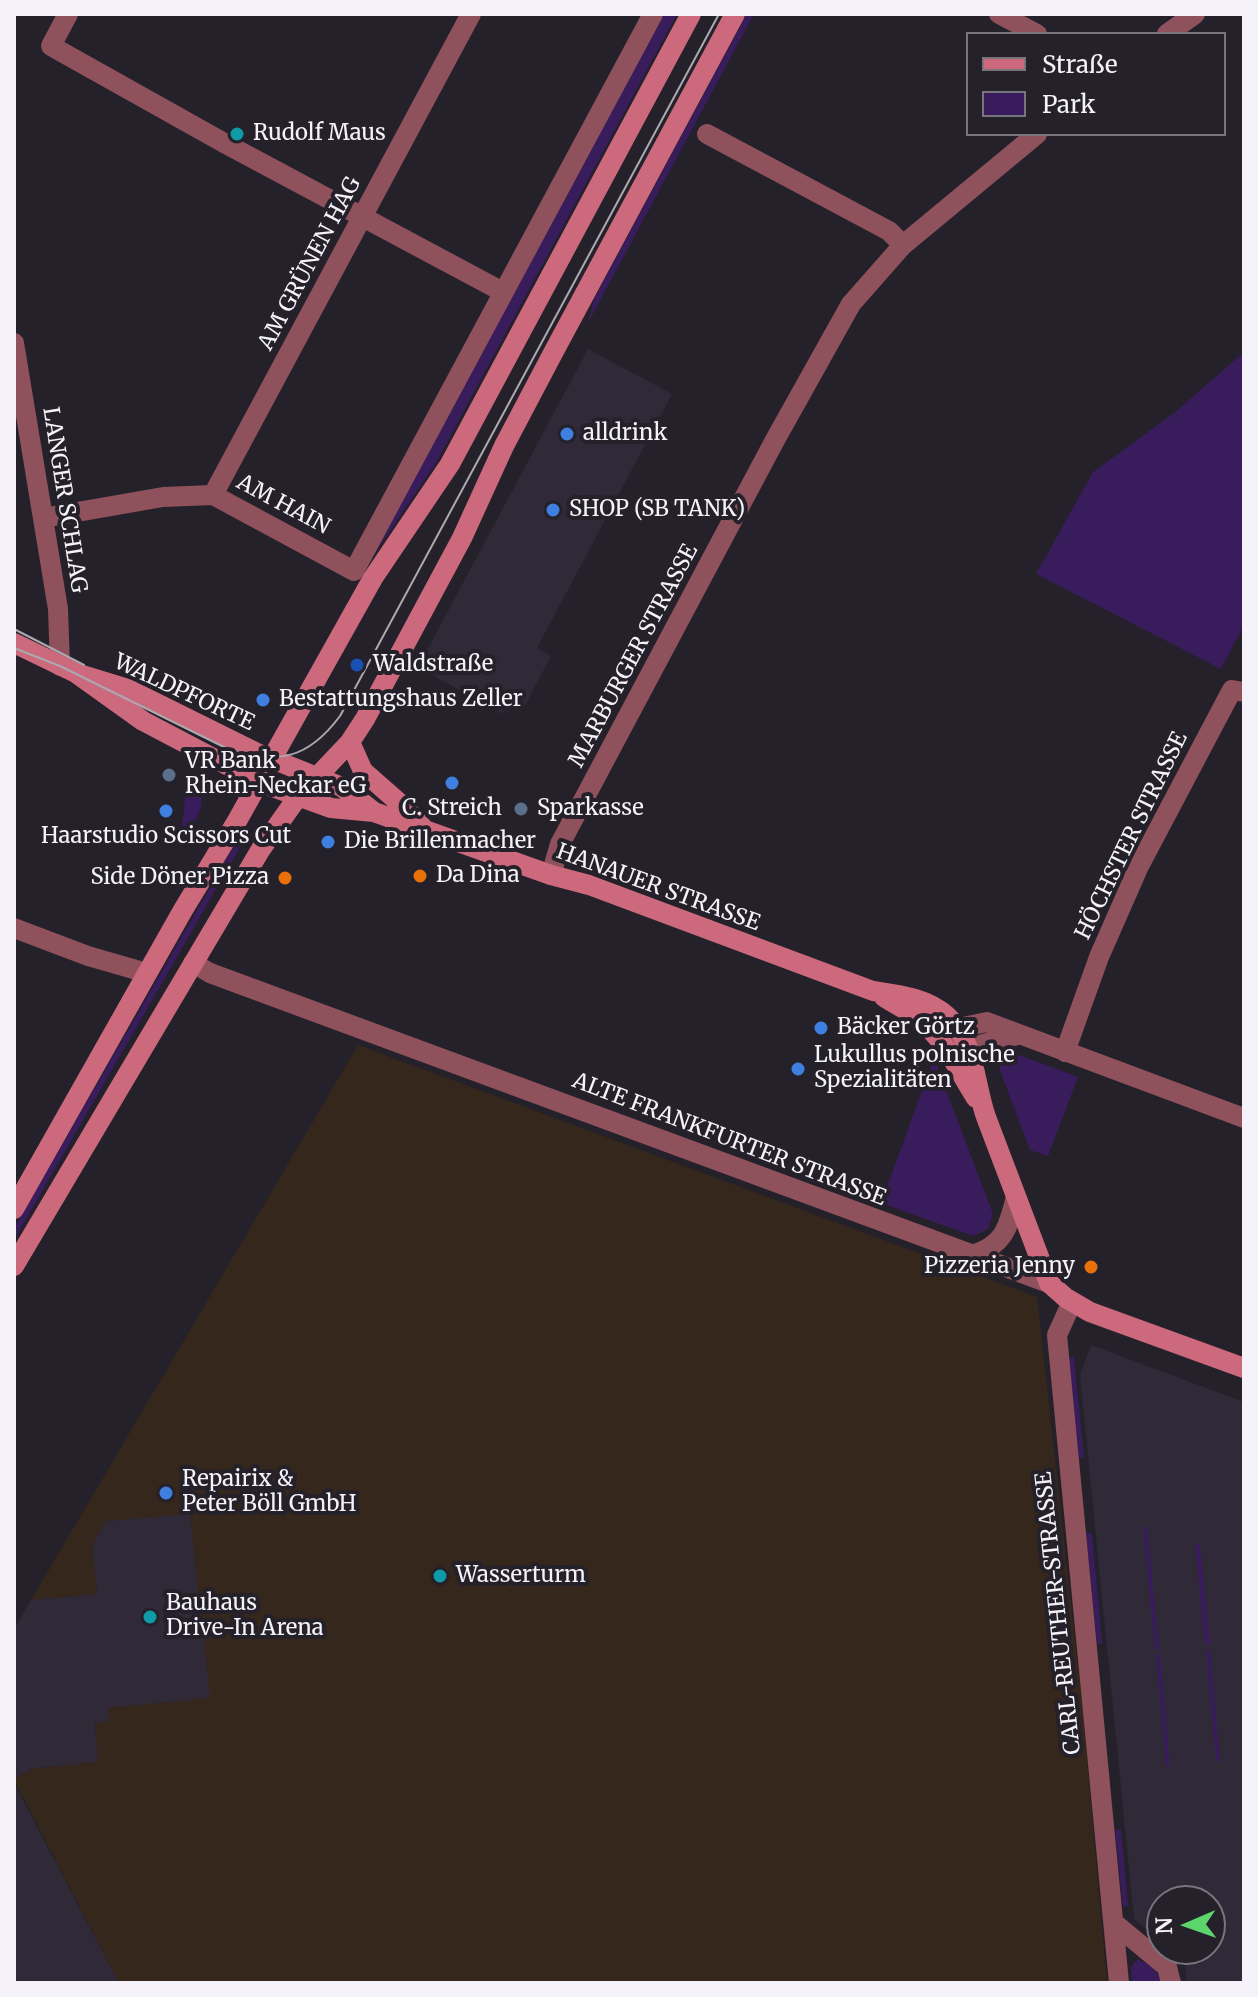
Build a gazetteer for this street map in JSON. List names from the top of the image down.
{
  "streets": {
    "main road": ["WALDPFORTE", "HANAUER STRASSE", "ALTE FRANKFURTER STRASSE"],
    "street": [
      "AM GRÜNEN HAG",
      "LANGER SCHLAG",
      "AM HAIN",
      "MARBURGER STRASSE",
      "HÖCHSTER STRASSE",
      "CARL-REUTHER-STRASSE"
    ]
  },
  "crossings": [
    ["AM GRÜNEN HAG", "AM HAIN"],
    ["LANGER SCHLAG", "AM HAIN"],
    ["LANGER SCHLAG", "WALDPFORTE"],
    ["MARBURGER STRASSE", "HANAUER STRASSE"],
    ["WALDPFORTE", "HANAUER STRASSE"],
    ["ALTE FRANKFURTER STRASSE", "CARL-REUTHER-STRASSE"]
  ],
  "places": [
    "Rudolf Maus",
    "alldrink",
    "SHOP (SB TANK)",
    "Waldstraße",
    "Bestattungshaus Zeller",
    "VR Bank Rhein-Neckar eG",
    "C. Streich",
    "Sparkasse",
    "Haarstudio Scissors Cut",
    "Die Brillenmacher",
    "Da Dina",
    "Side Döner Pizza",
    "Bäcker Görtz",
    "Lukullus polnische Spezialitäten",
    "Pizzeria Jenny",
    "Repairix & Peter Böll GmbH",
    "Wasserturm",
    "Bauhaus Drive-In Arena"
  ],
  "legend": ["Straße", "Park"],
  "north": "left"
}
